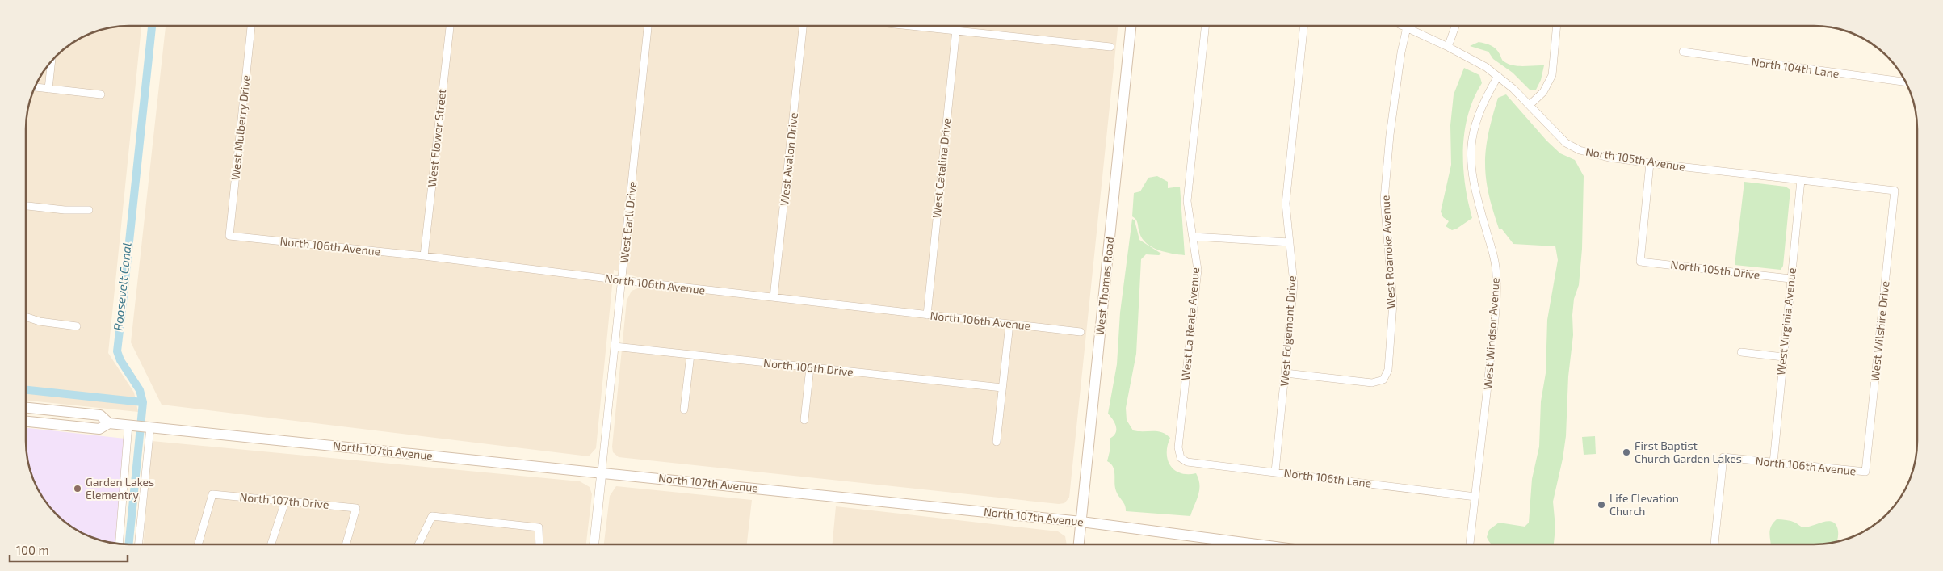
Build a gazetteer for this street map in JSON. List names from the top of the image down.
{
  "streets": {
    "main road": ["West Thomas Road", "North 107th Avenue"],
    "street": [
      "North 104th Lane",
      "West Mulberry Drive",
      "West Flower Street",
      "West Avalon Drive",
      "North 105th Avenue",
      "West Catalina Drive",
      "West Earll Drive",
      "North 106th Avenue",
      "West Roanoke Avenue",
      "North 105th Drive",
      "West Virginia Avenue",
      "West La Reata Avenue",
      "West Edgemont Drive",
      "West Wilshire Drive",
      "West Windsor Avenue",
      "North 106th Drive",
      "North 106th Lane",
      "North 107th Drive"
    ]
  },
  "crossings": [
    ["West Mulberry Drive", "North 106th Avenue"],
    ["West Flower Street", "North 106th Avenue"],
    ["West Avalon Drive", "North 106th Avenue"],
    ["North 105th Avenue", "West Roanoke Avenue"],
    ["North 105th Avenue", "North 105th Drive"],
    ["North 105th Avenue", "West Virginia Avenue"],
    ["North 105th Avenue", "West Wilshire Drive"],
    ["North 105th Avenue", "West Windsor Avenue"],
    ["West Catalina Drive", "North 106th Avenue"],
    ["West Earll Drive", "North 106th Avenue"],
    ["West Earll Drive", "North 106th Drive"],
    ["West Earll Drive", "North 107th Avenue"],
    ["North 106th Avenue", "West Virginia Avenue"],
    ["North 106th Avenue", "West Wilshire Drive"],
    ["West Roanoke Avenue", "West Edgemont Drive"],
    ["North 105th Drive", "West Virginia Avenue"],
    ["West Thomas Road", "North 107th Avenue"],
    ["West La Reata Avenue", "North 106th Lane"],
    ["West Edgemont Drive", "North 106th Lane"],
    ["West Windsor Avenue", "North 106th Lane"]
  ],
  "water": ["Roosevelt Canal"],
  "places": ["First Baptist Church Garden Lakes", "Garden Lakes Elementry", "Life Elevation Church"],
  "scale_bar": "100 m"
}
